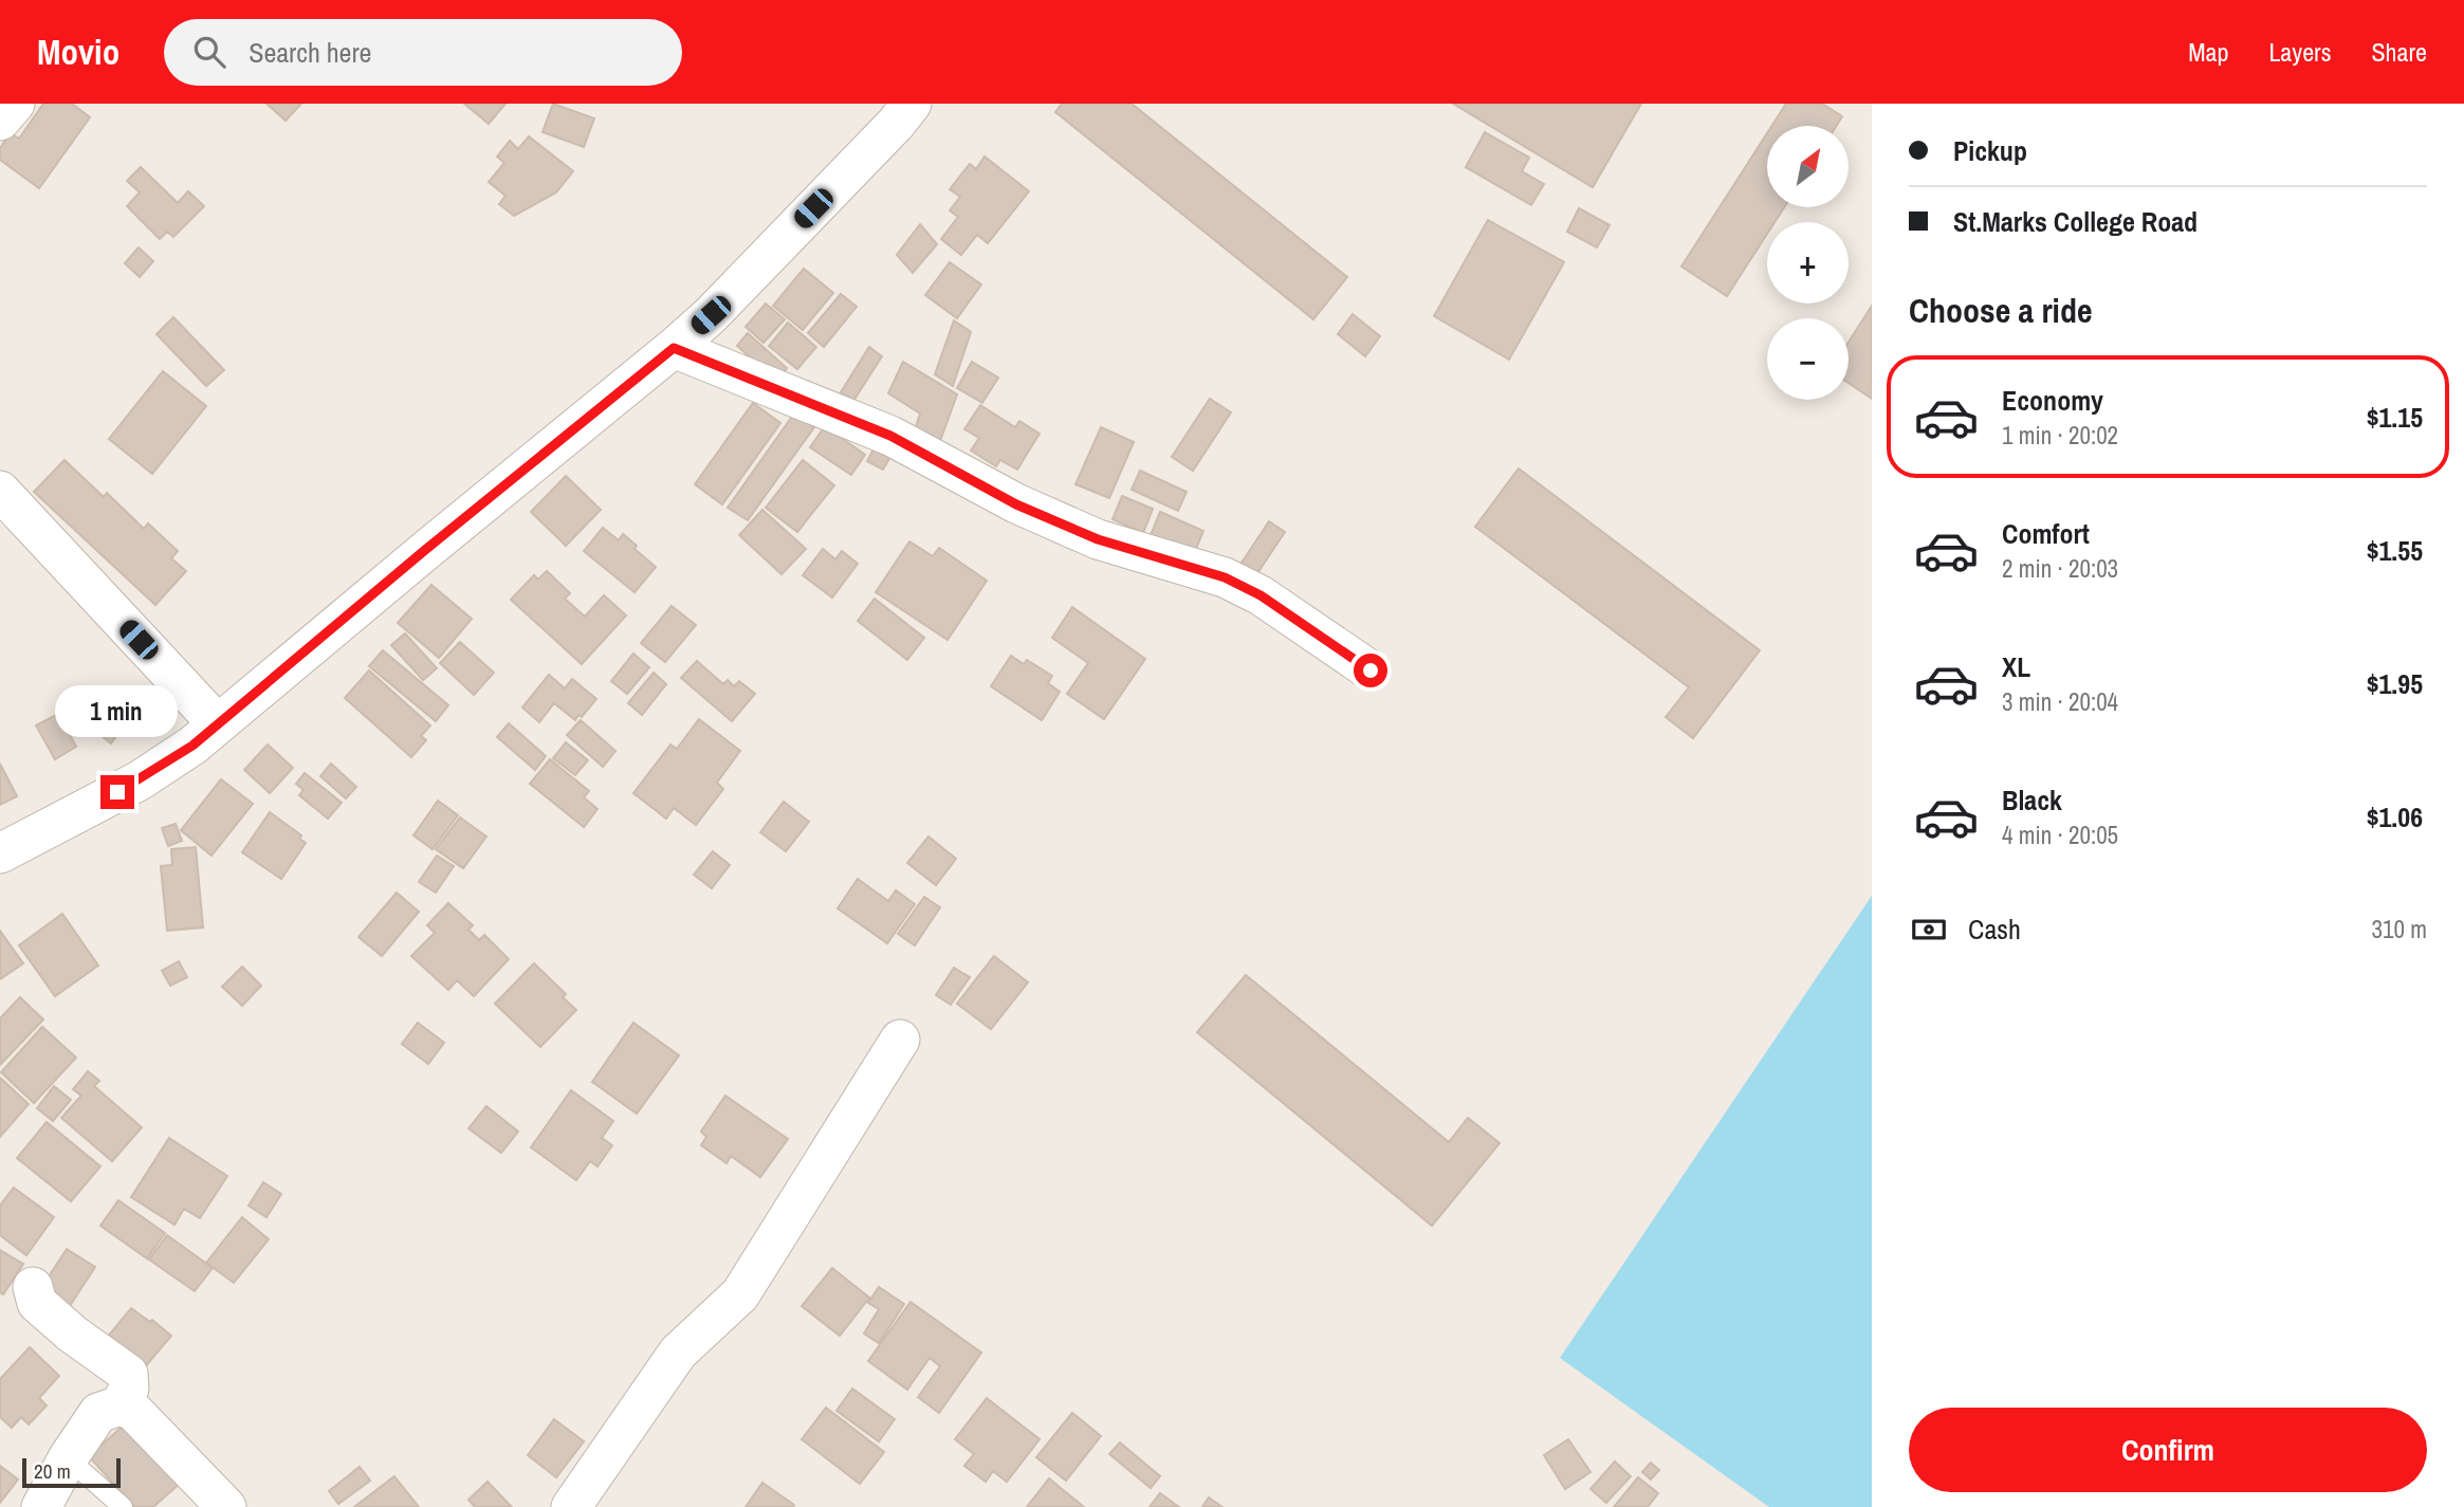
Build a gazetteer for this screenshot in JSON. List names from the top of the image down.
{
  "scale_bar": "20 m",
  "north": "top right",
  "page": {
    "header": "Movio",
    "search": "Search here",
    "nav": ["Map", "Layers", "Share"],
    "banner": ["Pickup", "St.Marks College Road"],
    "map_buttons": ["+", "−"],
    "heading": "Choose a ride",
    "list": [
      {
        "name": "Economy",
        "note": "1 min · 20:02",
        "value": "$1.15"
      },
      {
        "name": "Comfort",
        "note": "2 min · 20:03",
        "value": "$1.55"
      },
      {
        "name": "XL",
        "note": "3 min · 20:04",
        "value": "$1.95"
      },
      {
        "name": "Black",
        "note": "4 min · 20:05",
        "value": "$1.06"
      }
    ],
    "bubble": "1 min",
    "pay": ["Cash", "310 m"],
    "buttons": "Confirm",
    "scale": "20 m"
  }
}
